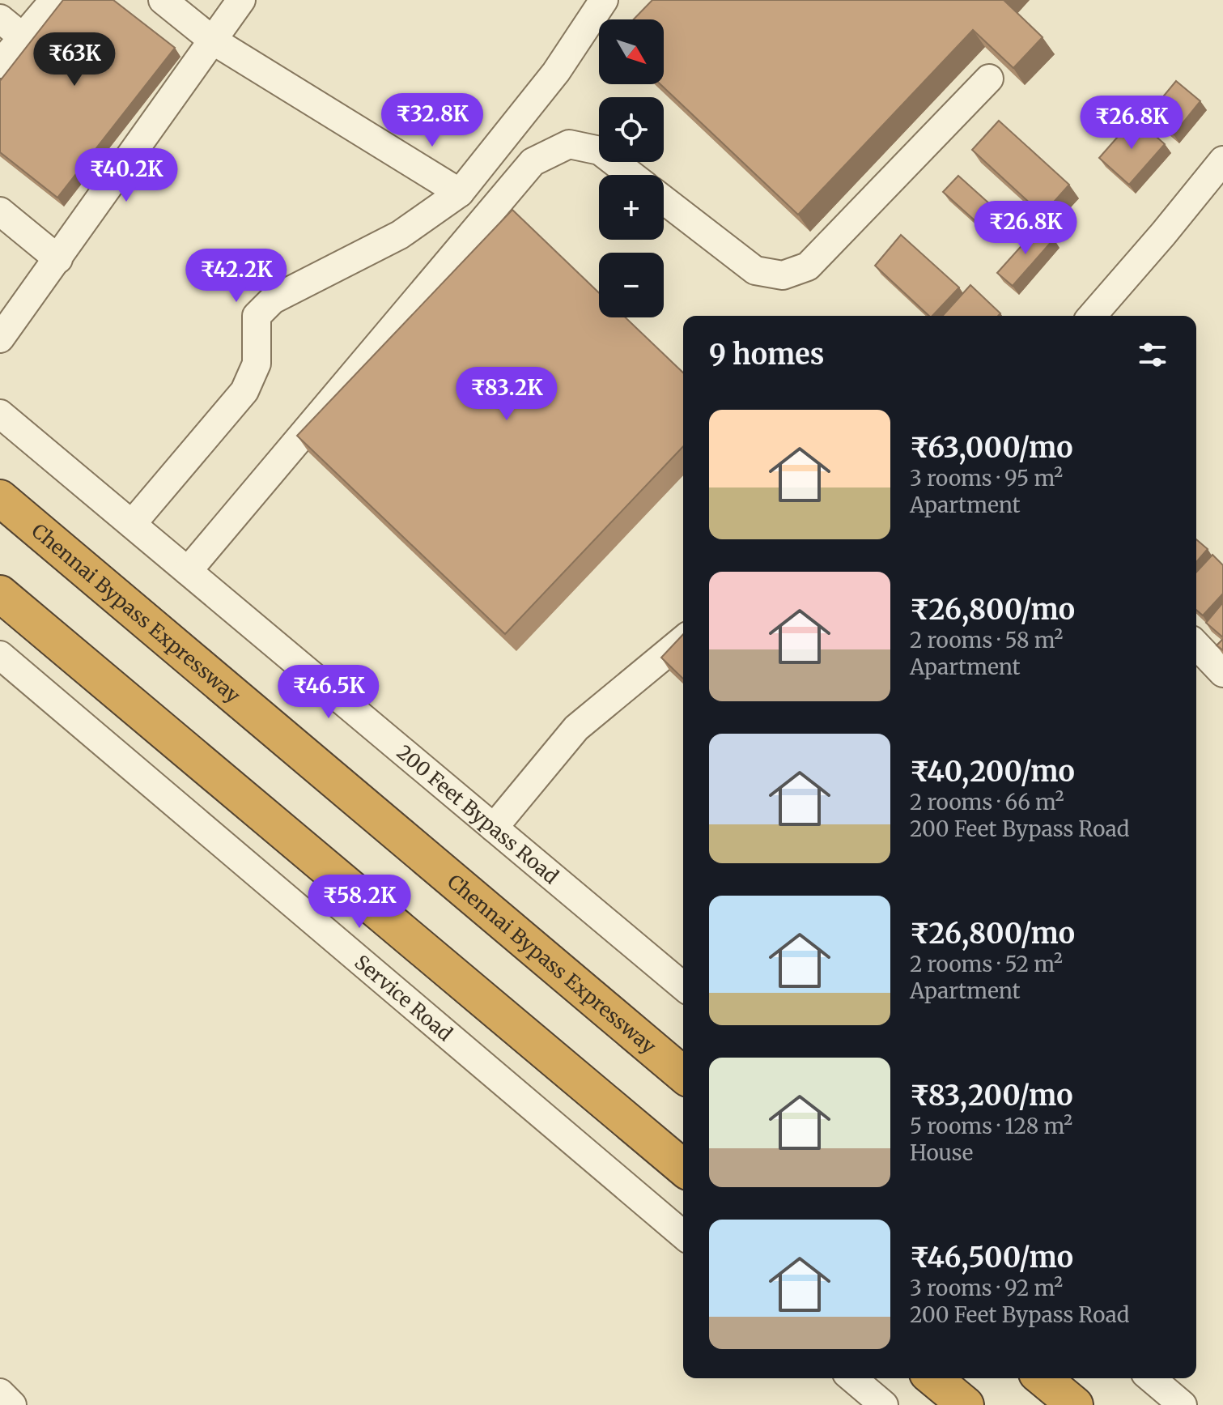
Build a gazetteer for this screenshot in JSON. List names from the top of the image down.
{
  "streets": {
    "highway": ["Chennai Bypass Expressway"],
    "street": ["200 Feet Bypass Road", "Service Road"]
  },
  "north": "bottom right",
  "page": {
    "map_buttons": ["+", "−"],
    "price": [
      "₹63K",
      "₹32.8K",
      "₹26.8K",
      "₹40.2K",
      "₹26.8K",
      "₹42.2K",
      "₹83.2K",
      "₹46.5K",
      "₹58.2K"
    ],
    "heading": "9 homes",
    "list": [
      {
        "name": "₹63,000/mo",
        "note": "3 rooms · 95 m² · Apartment"
      },
      {
        "name": "₹26,800/mo",
        "note": "2 rooms · 58 m² · Apartment"
      },
      {
        "name": "₹40,200/mo",
        "note": "2 rooms · 66 m² · 200 Feet Bypass Road"
      },
      {
        "name": "₹26,800/mo",
        "note": "2 rooms · 52 m² · Apartment"
      },
      {
        "name": "₹83,200/mo",
        "note": "5 rooms · 128 m² · House"
      },
      {
        "name": "₹46,500/mo",
        "note": "3 rooms · 92 m² · 200 Feet Bypass Road"
      }
    ]
  }
}
